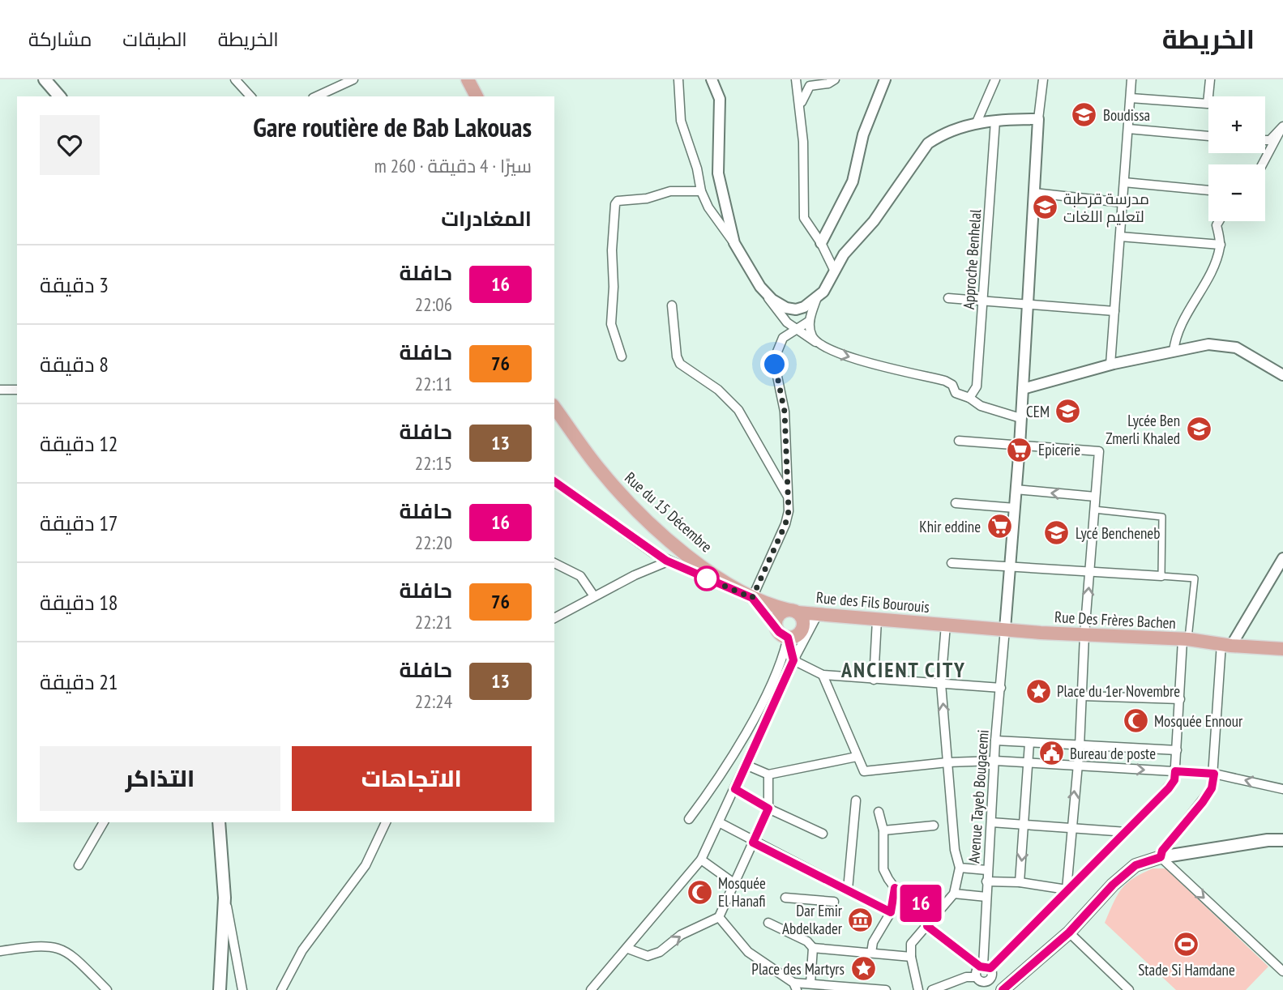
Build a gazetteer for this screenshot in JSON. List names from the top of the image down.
{
  "streets": {
    "main road": ["Rue du 15 Décembre", "Rue des Fils Bourouis", "Rue Des Frères Bachen"],
    "street": ["Approche Benhelal", "Avenue Tayeb Bougacemi"]
  },
  "crossings": [
    ["Rue du 15 Décembre", "Rue des Fils Bourouis"],
    ["Rue des Fils Bourouis", "Rue Des Frères Bachen"],
    ["Rue Des Frères Bachen", "Avenue Tayeb Bougacemi"]
  ],
  "districts": ["ANCIENT CITY"],
  "places": {
    "school or university": [
      "Boudissa",
      "مدرسة قرطبة لتعليم اللغات",
      "CEM",
      "Lycée Ben Zmerli Khaled",
      "Lycé Bencheneb"
    ],
    "supermarket": ["Epicerie", "Khir eddine"],
    "place": ["Place du 1er Novembre", "Place des Martyrs"],
    "mosque": ["Mosquée Ennour", "Mosquée El Hanafi"],
    "public building": ["Bureau de poste"],
    "museum": ["Dar Emir Abdelkader"],
    "sports": ["Stade Si Hamdane"]
  },
  "lines": ["bus line 16"],
  "page": {
    "header": "الخريطة",
    "nav": ["الخريطة", "الطبقات", "مشاركة"],
    "on_map": "16",
    "map_buttons": ["+", "−"],
    "heading": [
      ["Gare routière de Bab Lakouas", "سيرًا · 4 دقيقة · 260 m"],
      "المغادرات"
    ],
    "list": [
      {
        "mark": "16",
        "name": "حافلة",
        "note": "22:06",
        "value": "3 دقيقة"
      },
      {
        "mark": "76",
        "name": "حافلة",
        "note": "22:11",
        "value": "8 دقيقة"
      },
      {
        "mark": "13",
        "name": "حافلة",
        "note": "22:15",
        "value": "12 دقيقة"
      },
      {
        "mark": "16",
        "name": "حافلة",
        "note": "22:20",
        "value": "17 دقيقة"
      },
      {
        "mark": "76",
        "name": "حافلة",
        "note": "22:21",
        "value": "18 دقيقة"
      },
      {
        "mark": "13",
        "name": "حافلة",
        "note": "22:24",
        "value": "21 دقيقة"
      }
    ],
    "buttons": ["الاتجاهات", "التذاكر"]
  }
}
